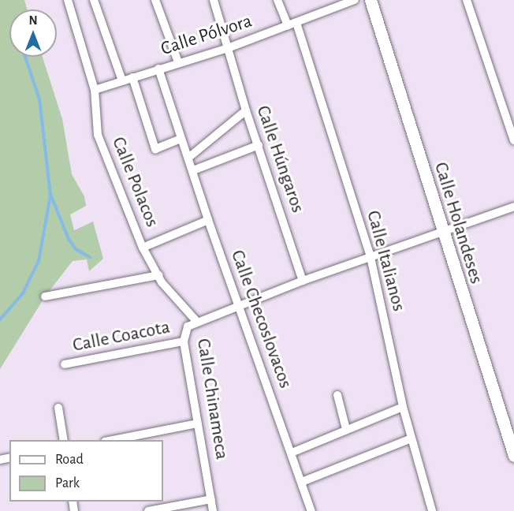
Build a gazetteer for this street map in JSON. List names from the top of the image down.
{
  "streets": {
    "street": [
      "Calle Pólvora",
      "Calle Húngaros",
      "Calle Polacos",
      "Calle Holandeses",
      "Calle Italianos",
      "Calle Checoslovacos",
      "Calle Coacota",
      "Calle Chinameca"
    ]
  },
  "crossings": [
    ["Calle Pólvora", "Calle Húngaros"],
    ["Calle Pólvora", "Calle Polacos"],
    ["Calle Pólvora", "Calle Italianos"],
    ["Calle Pólvora", "Calle Checoslovacos"],
    ["Calle Polacos", "Calle Chinameca"],
    ["Calle Coacota", "Calle Chinameca"]
  ],
  "legend": ["Road", "Park"],
  "north": "top"
}
